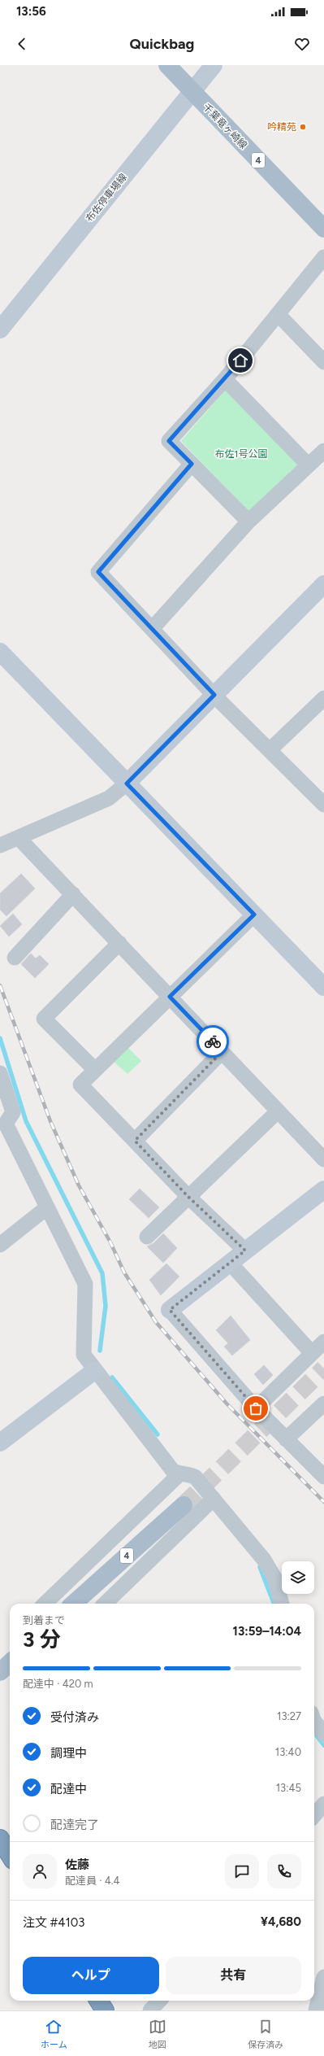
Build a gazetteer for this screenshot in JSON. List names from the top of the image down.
{
  "streets": {
    "main road": ["千葉竜ヶ崎線", "4"],
    "street": ["布佐停車場線"]
  },
  "crossings": [
    ["千葉竜ヶ崎線", "布佐停車場線"]
  ],
  "parks": ["布佐1号公園"],
  "places": ["吟精苑"],
  "page": {
    "status": "13:56",
    "header": "Quickbag",
    "heading": ["3 分", "到着まで", "13:59–14:04"],
    "panel": [
      "佐藤",
      "配達員 · 4.4",
      "注文 #4103",
      "¥4,680"
    ],
    "bar": "配達中 · 420 m",
    "list": [
      ["受付済み", "13:27"],
      ["調理中", "13:40"],
      ["配達中", "13:45"],
      "配達完了"
    ],
    "buttons": ["ヘルプ", "共有"],
    "tabs": ["ホーム", "地図", "保存済み"]
  }
}
